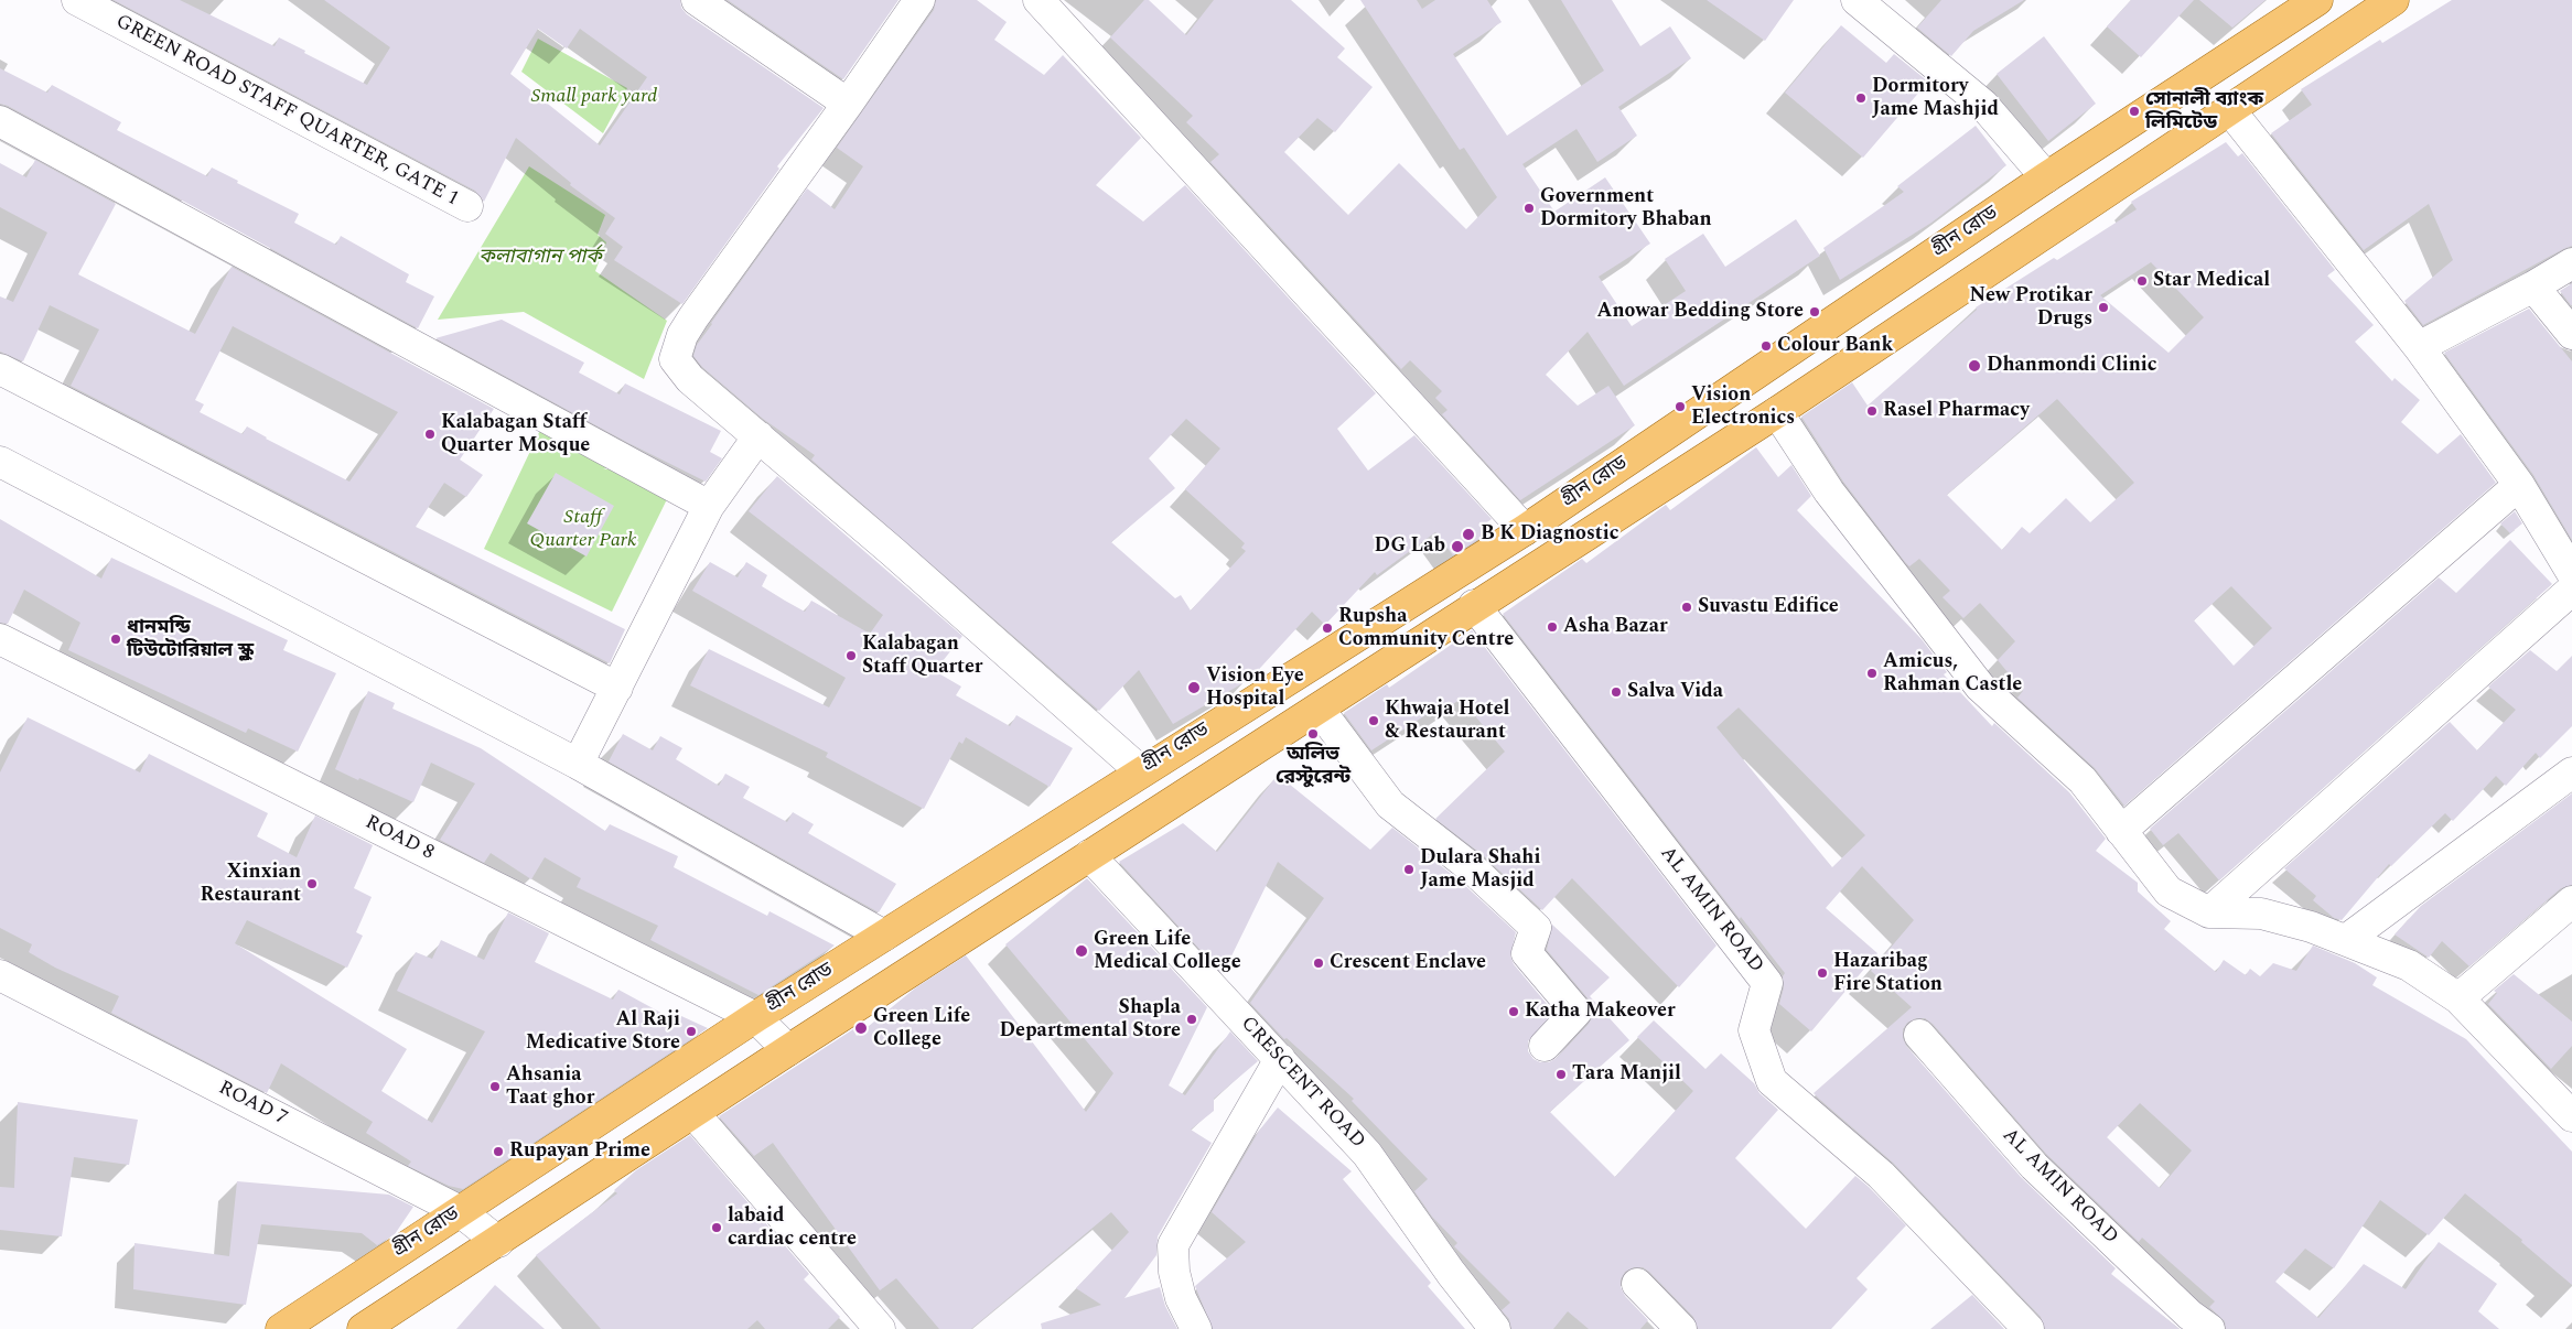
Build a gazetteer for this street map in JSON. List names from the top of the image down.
{
  "streets": {
    "main road": ["গ্রীন রোড"],
    "street": [
      "GREEN ROAD STAFF QUARTER, GATE 1",
      "ROAD 8",
      "AL AMIN ROAD",
      "CRESCENT ROAD",
      "ROAD 7"
    ]
  },
  "crossings": [
    ["গ্রীন রোড", "ROAD 8"],
    ["গ্রীন রোড", "AL AMIN ROAD"],
    ["গ্রীন রোড", "CRESCENT ROAD"],
    ["গ্রীন রোড", "ROAD 7"]
  ],
  "parks": ["Small park yard", "কলাবাগান পার্ক", "Staff Quarter Park"],
  "places": [
    "Dormitory Jame Mashjid",
    "সোনালী ব্যাংক লিমিটেড",
    "Government Dormitory Bhaban",
    "Star Medical",
    "New Protikar Drugs",
    "Anowar Bedding Store",
    "Colour Bank",
    "Dhanmondi Clinic",
    "Vision Electronics",
    "Rasel Pharmacy",
    "Kalabagan Staff Quarter Mosque",
    "B K Diagnostic",
    "DG Lab",
    "Suvastu Edifice",
    "Asha Bazar",
    "Rupsha Community Centre",
    "ধানমন্ডি টিউটোরিয়াল স্কুল",
    "Kalabagan Staff Quarter",
    "Amicus, Rahman Castle",
    "Vision Eye Hospital",
    "Salva Vida",
    "Khwaja Hotel & Restaurant",
    "অলিভ রেস্টুরেন্ট",
    "Dulara Shahi Jame Masjid",
    "Xinxian Restaurant",
    "Green Life Medical College",
    "Crescent Enclave",
    "Hazaribag Fire Station",
    "Katha Makeover",
    "Shapla Departmental Store",
    "Green Life College",
    "Al Raji Medicative Store",
    "Tara Manjil",
    "Ahsania Taat ghor",
    "Rupayan Prime",
    "labaid cardiac centre"
  ]
}
